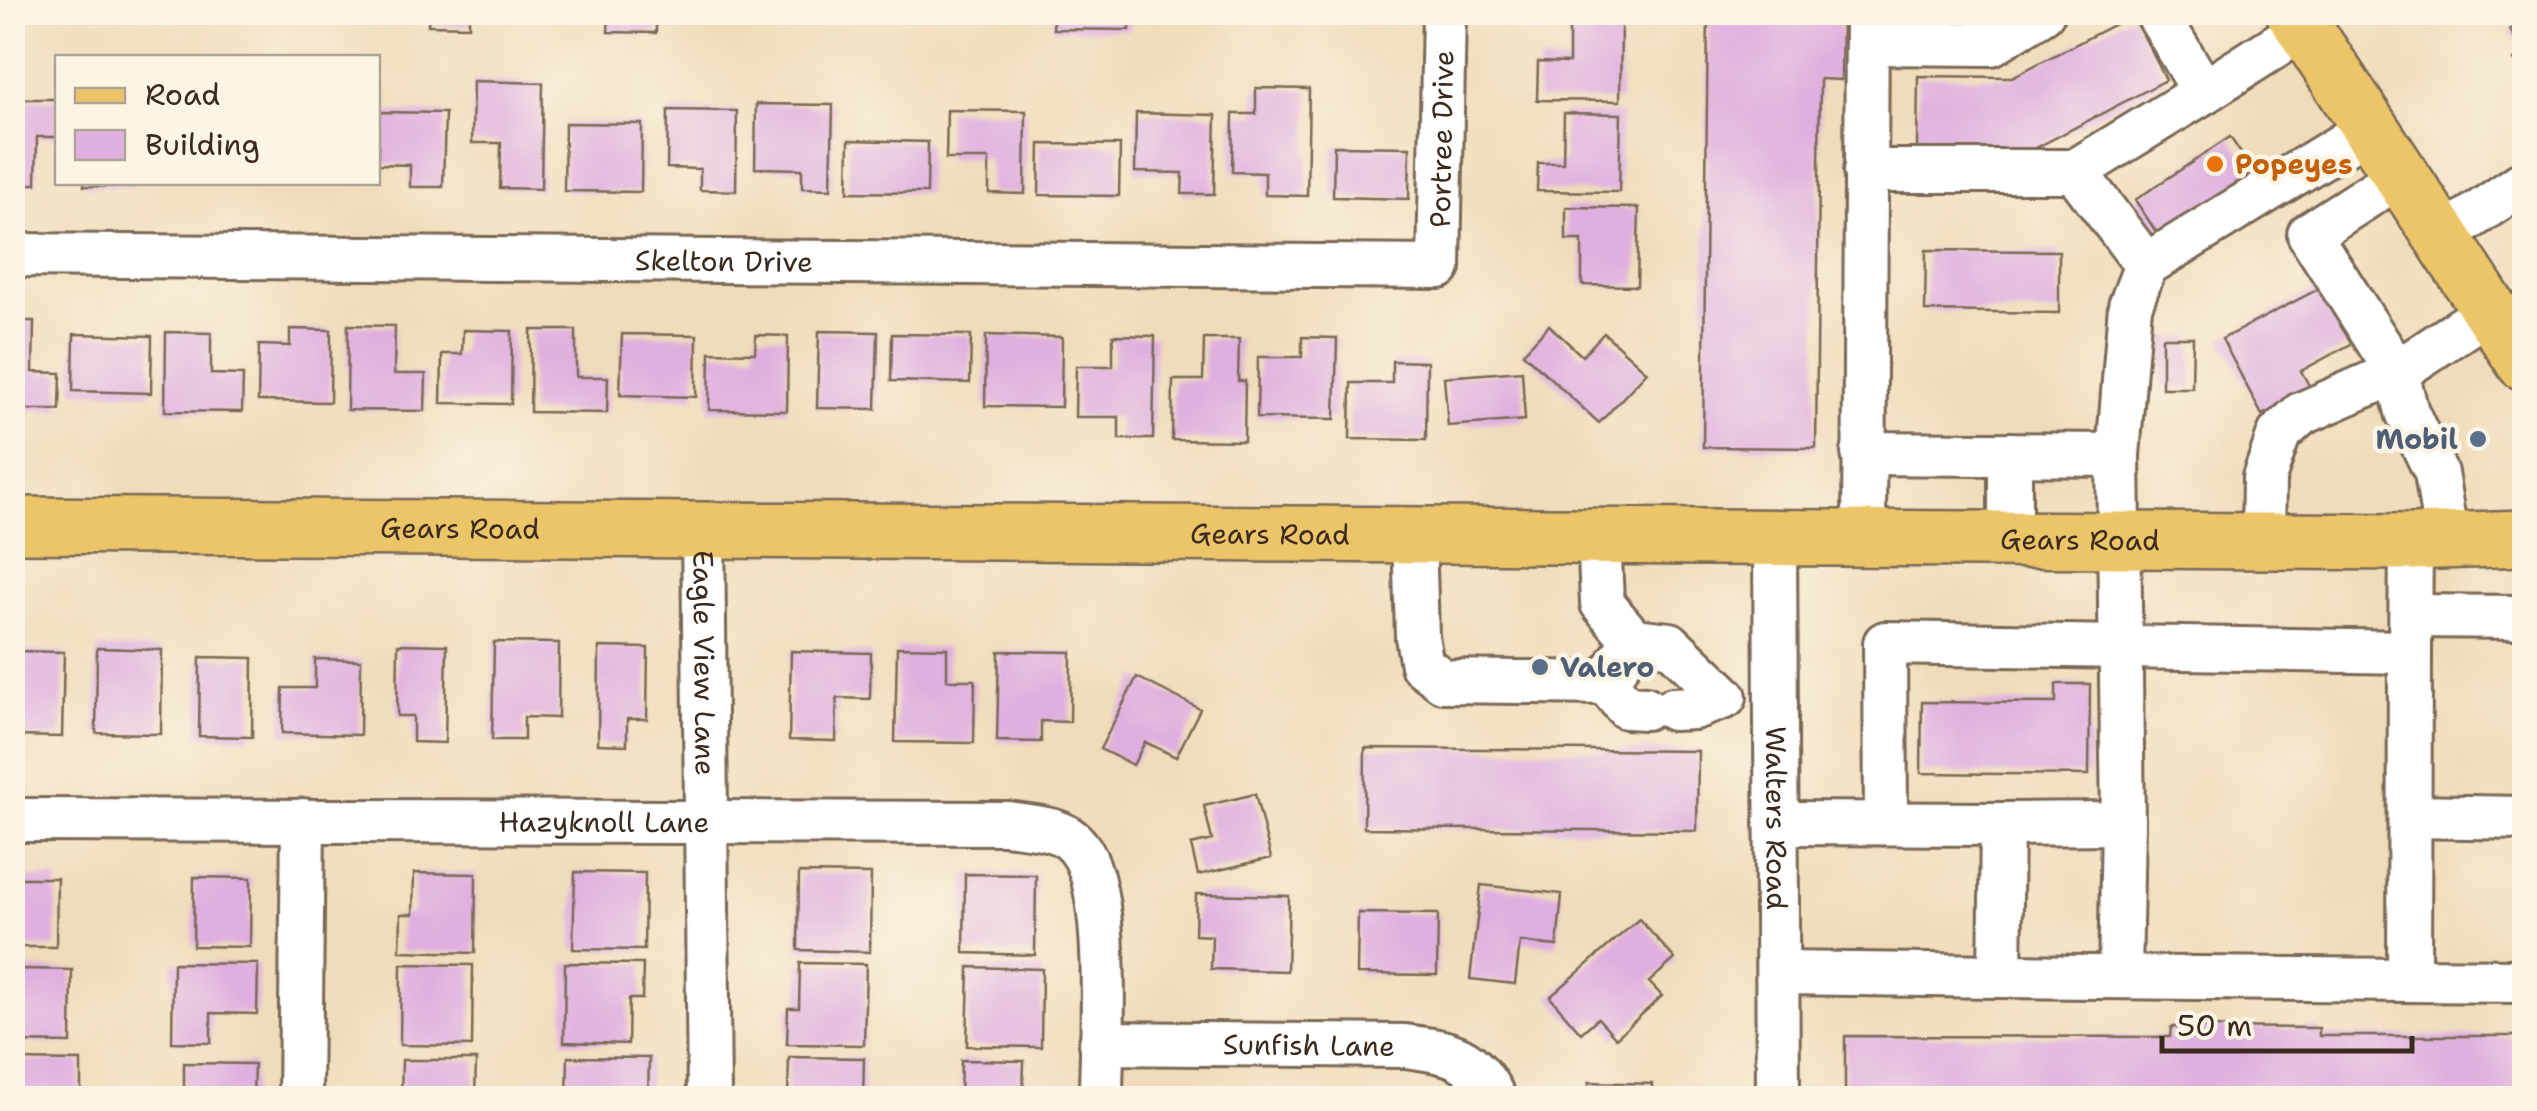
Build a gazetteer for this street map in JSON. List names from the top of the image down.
{
  "streets": {
    "main road": ["Gears Road"],
    "street": [
      "Portree Drive",
      "Skelton Drive",
      "Eagle View Lane",
      "Walters Road",
      "Hazyknoll Lane",
      "Sunfish Lane"
    ]
  },
  "crossings": [
    ["Portree Drive", "Skelton Drive"],
    ["Gears Road", "Eagle View Lane"],
    ["Gears Road", "Walters Road"],
    ["Eagle View Lane", "Hazyknoll Lane"],
    ["Hazyknoll Lane", "Sunfish Lane"]
  ],
  "places": ["Popeyes", "Mobil", "Valero"],
  "legend": ["Road", "Building"],
  "scale_bar": "50 m"
}
